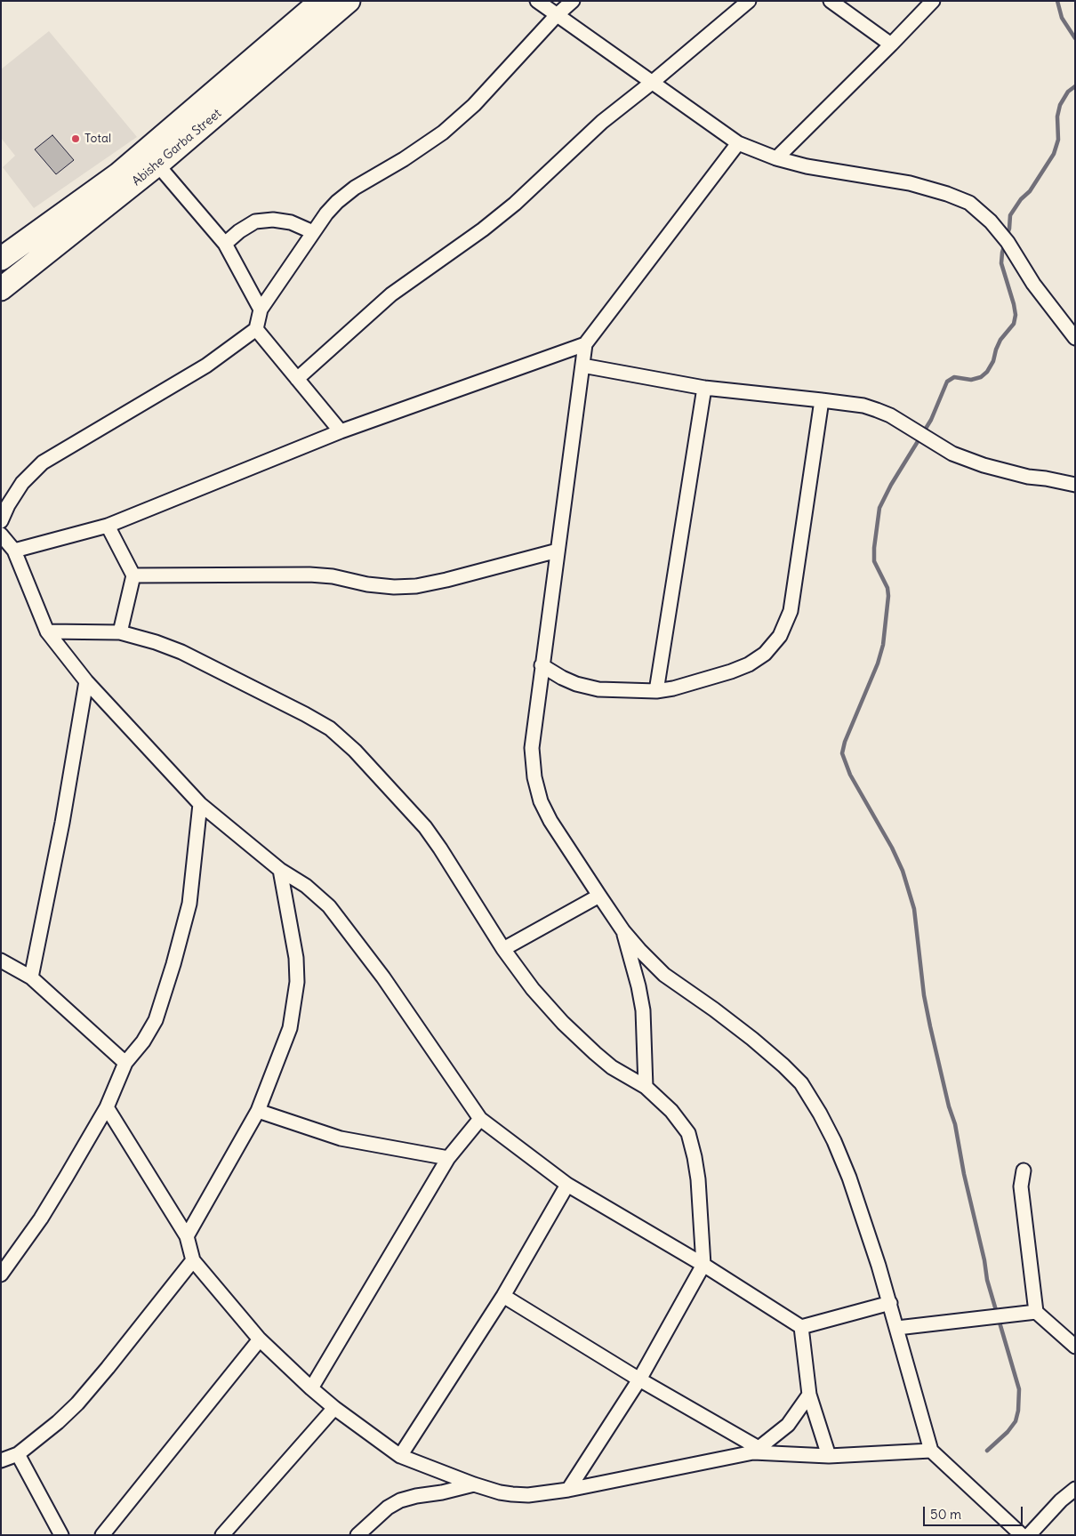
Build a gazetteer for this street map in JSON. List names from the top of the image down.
{
  "streets": {
    "highway": ["Abishe Garba Street"]
  },
  "places": ["Total"],
  "scale_bar": "50 m"
}
